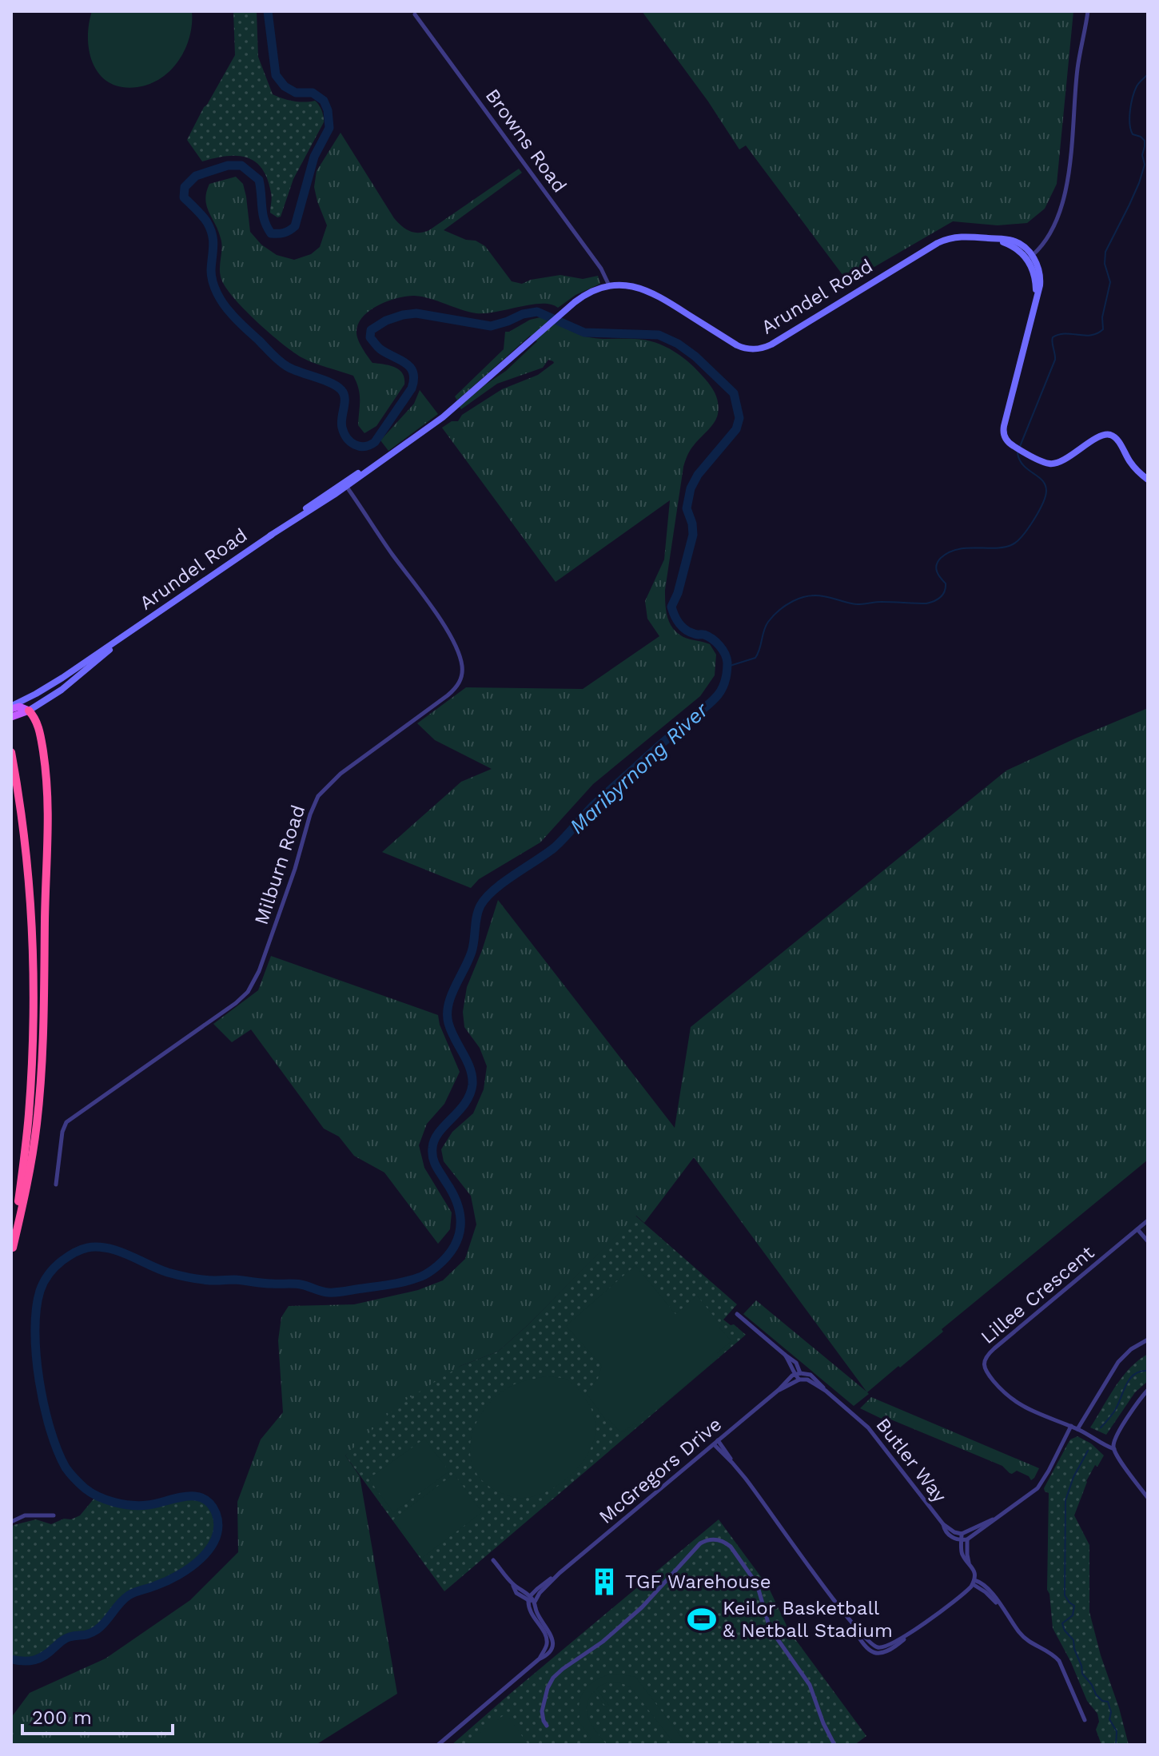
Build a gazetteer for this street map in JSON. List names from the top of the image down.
{
  "streets": {
    "street": [
      "Browns Road",
      "Arundel Road",
      "Milburn Road",
      "Lillee Crescent",
      "Butler Way",
      "McGregors Drive"
    ]
  },
  "crossings": [
    ["Browns Road", "Arundel Road"],
    ["Arundel Road", "Milburn Road"],
    ["Butler Way", "McGregors Drive"]
  ],
  "water": ["Maribyrnong River"],
  "places": {
    "building": ["TGF Warehouse"],
    "sports": ["Keilor Basketball & Netball Stadium"]
  },
  "scale_bar": "200 m"
}
